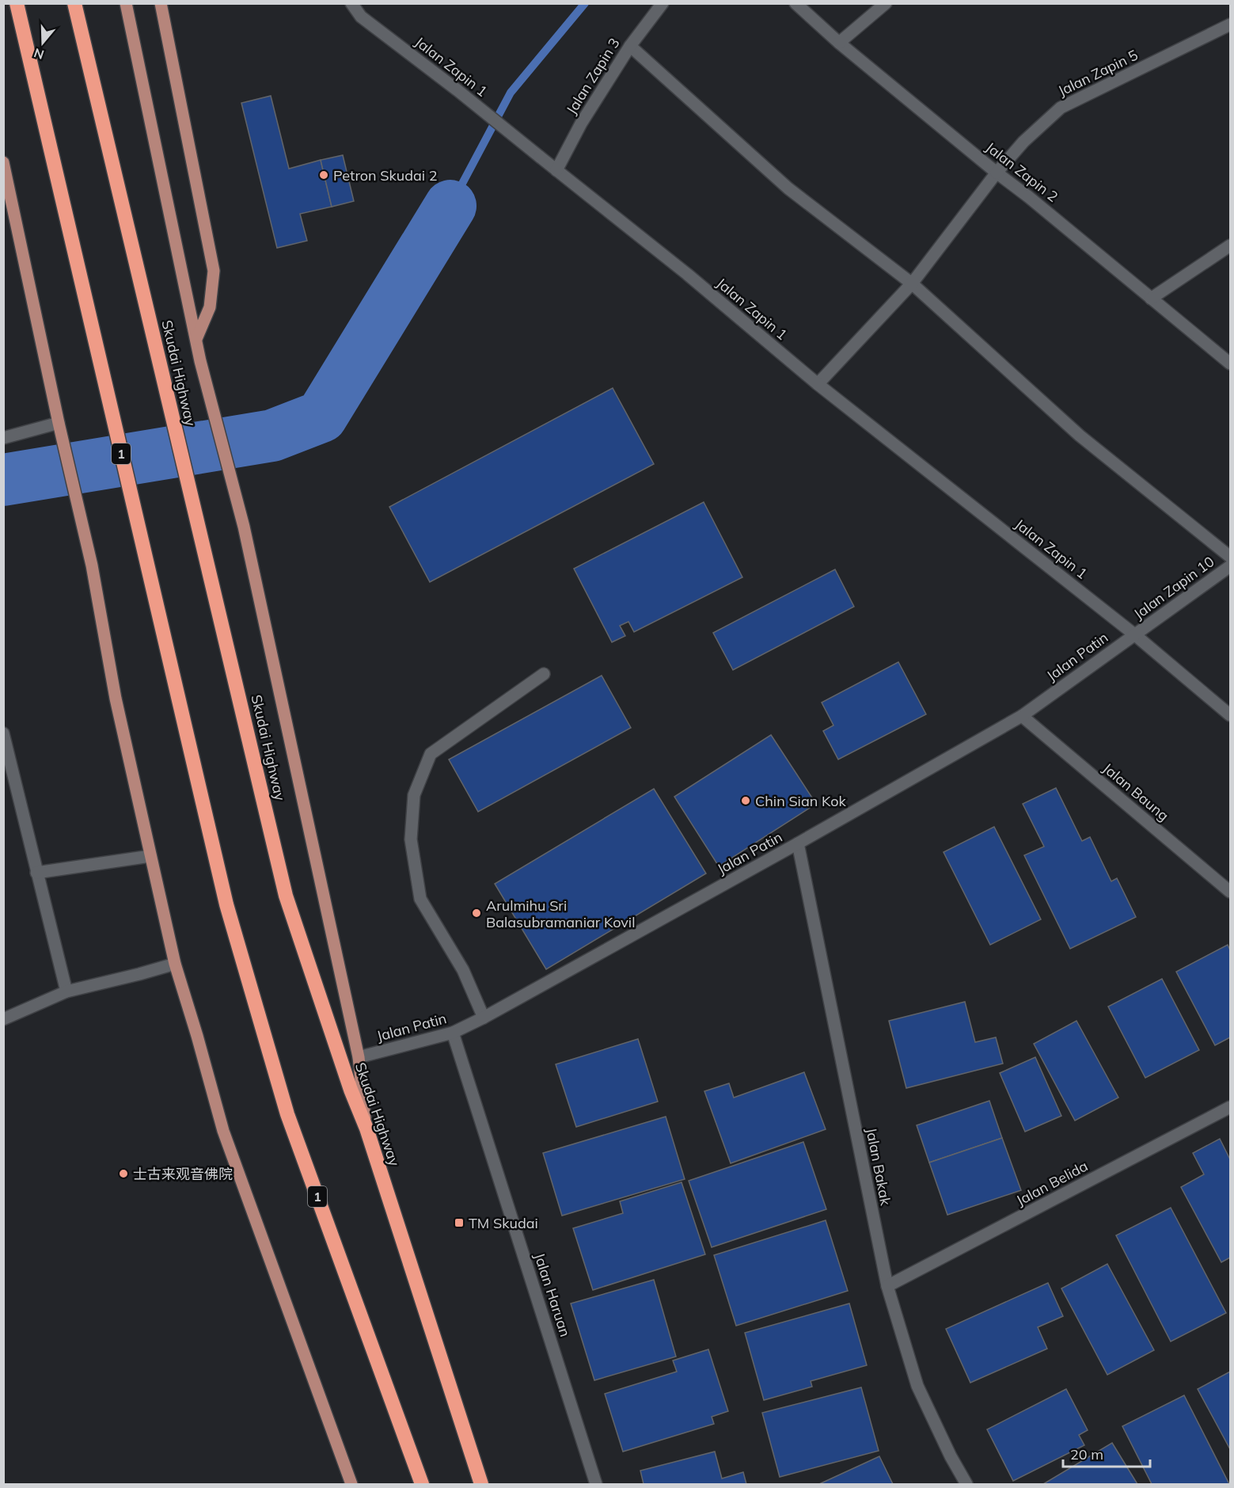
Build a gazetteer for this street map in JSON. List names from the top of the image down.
{
  "streets": {
    "highway": ["Skudai Highway", "1"],
    "street": [
      "Jalan Zapin 1",
      "Jalan Zapin 5",
      "Jalan Zapin 3",
      "Jalan Zapin 2",
      "Jalan Zapin 10",
      "Jalan Patin",
      "Jalan Baung",
      "Jalan Bakak",
      "Jalan Belida",
      "Jalan Haruan"
    ]
  },
  "crossings": [
    ["Jalan Zapin 1", "Jalan Zapin 5"],
    ["Jalan Zapin 1", "Jalan Zapin 3"],
    ["Jalan Zapin 1", "Jalan Zapin 10"],
    ["Jalan Zapin 1", "Jalan Patin"],
    ["Jalan Zapin 5", "Jalan Zapin 2"],
    ["Jalan Zapin 10", "Jalan Patin"],
    ["Jalan Patin", "Jalan Baung"],
    ["Jalan Patin", "Jalan Bakak"],
    ["Jalan Patin", "Jalan Haruan"],
    ["Jalan Bakak", "Jalan Belida"]
  ],
  "places": {
    "other": [
      "Petron Skudai 2",
      "Chin Sian Kok",
      "Arulmihu Sri Balasubramaniar Kovil",
      "士古来观音佛院"
    ],
    "transit": ["TM Skudai"]
  },
  "scale_bar": "20 m",
  "north": "bottom"
}
